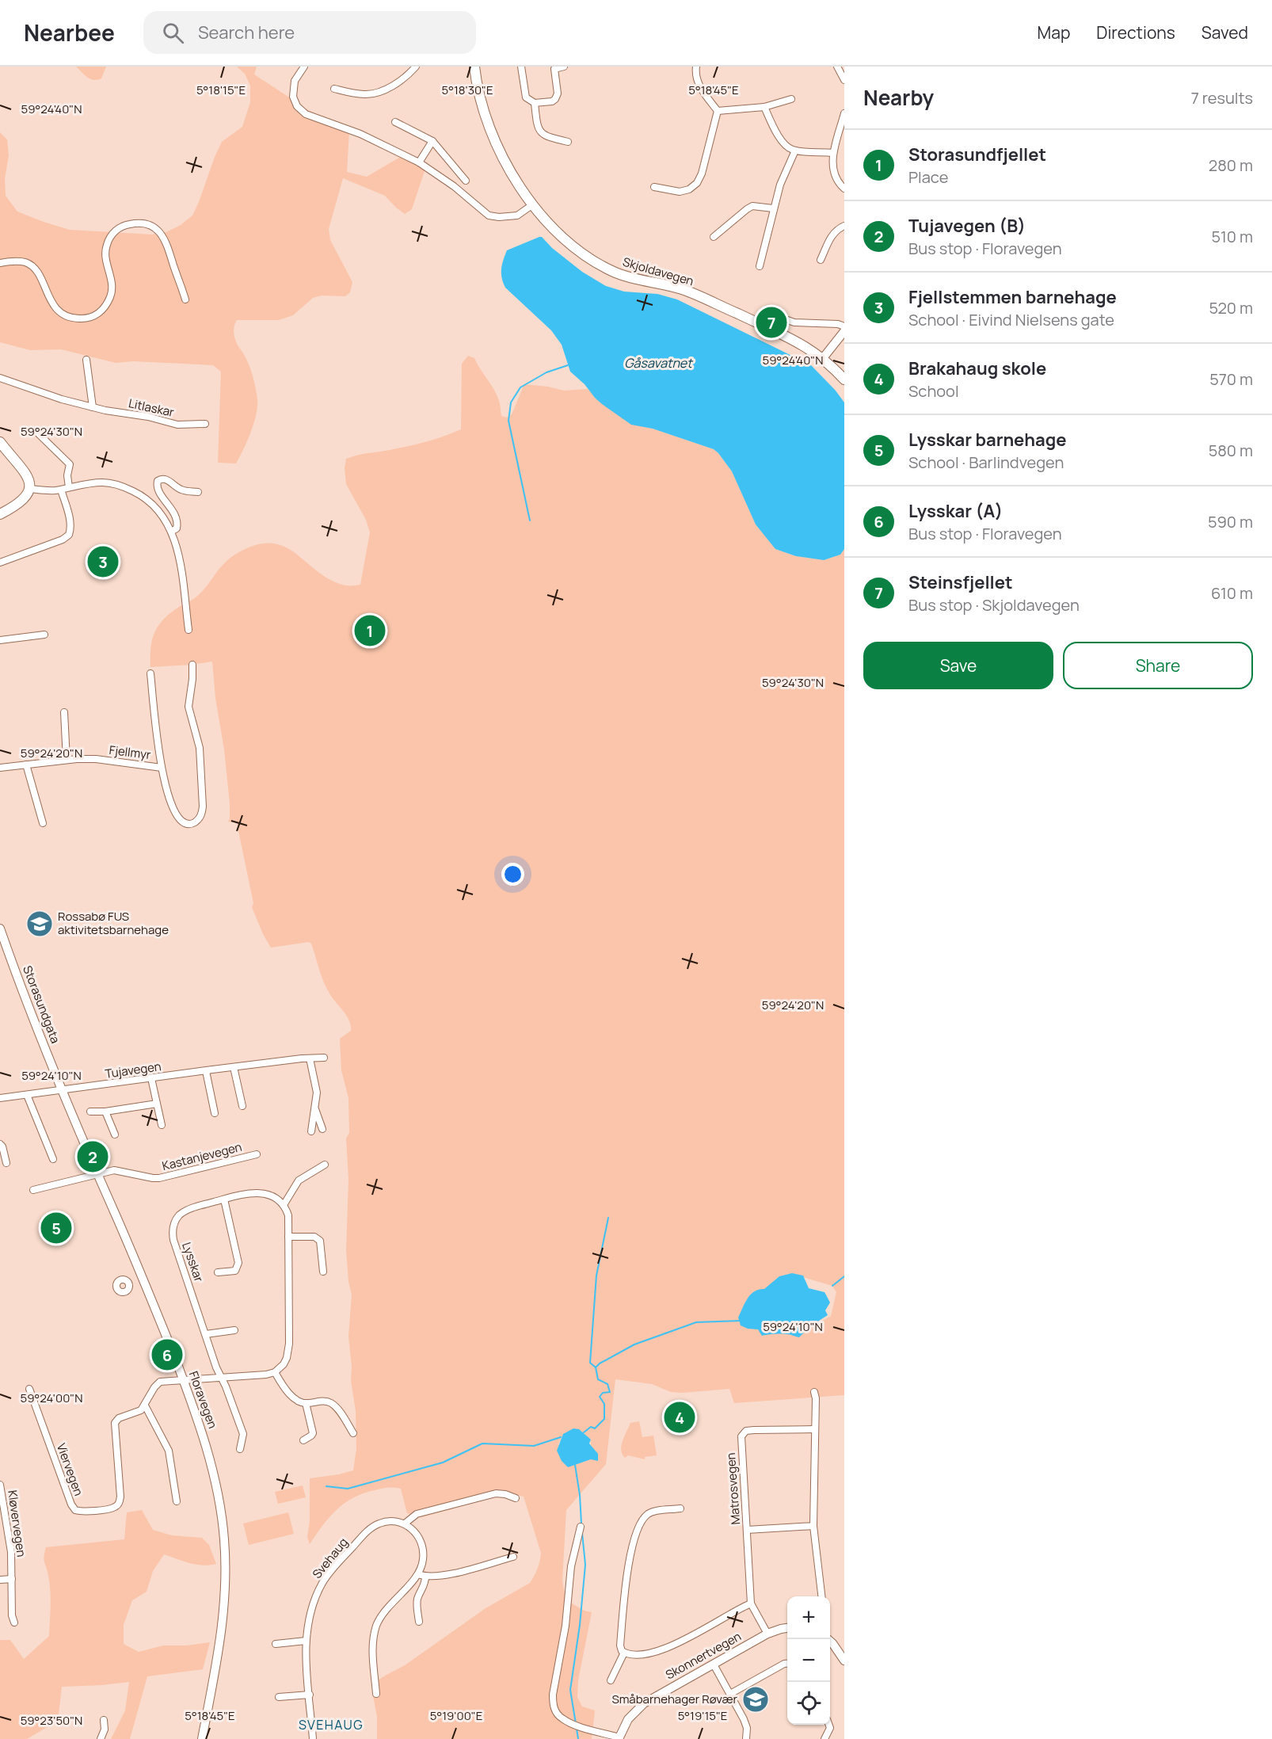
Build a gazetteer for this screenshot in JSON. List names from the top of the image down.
{
  "streets": {
    "main road": ["Skjoldavegen"],
    "street": [
      "Litlaskar",
      "Fjellmyr",
      "Storasundgata",
      "Tujavegen",
      "Kastanjevegen",
      "Lysskar",
      "Floravegen",
      "Viervegen",
      "Matrosvegen",
      "Kløvervegen",
      "Svehaug",
      "Skonnertvegen"
    ]
  },
  "crossings": [
    ["Storasundgata", "Tujavegen"],
    ["Storasundgata", "Floravegen"],
    ["Tujavegen", "Floravegen"],
    ["Kastanjevegen", "Floravegen"],
    ["Matrosvegen", "Skonnertvegen"]
  ],
  "districts": ["SVEHAUG"],
  "water": ["Gåsavatnet"],
  "places": {
    "school or university": ["Rossabø FUS aktivitetsbarnehage", "Småbarnehager Røvær"]
  },
  "page": {
    "header": "Nearbee",
    "search": "Search here",
    "nav": ["Map", "Directions", "Saved"],
    "heading": ["Nearby", "7 results"],
    "list": [
      {
        "mark": "1",
        "name": "Storasundfjellet",
        "note": "Place",
        "value": "280 m"
      },
      {
        "mark": "2",
        "name": "Tujavegen (B)",
        "note": "Bus stop · Floravegen",
        "value": "510 m"
      },
      {
        "mark": "3",
        "name": "Fjellstemmen barnehage",
        "note": "School · Eivind Nielsens gate",
        "value": "520 m"
      },
      {
        "mark": "4",
        "name": "Brakahaug skole",
        "note": "School",
        "value": "570 m"
      },
      {
        "mark": "5",
        "name": "Lysskar barnehage",
        "note": "School · Barlindvegen",
        "value": "580 m"
      },
      {
        "mark": "6",
        "name": "Lysskar (A)",
        "note": "Bus stop · Floravegen",
        "value": "590 m"
      },
      {
        "mark": "7",
        "name": "Steinsfjellet",
        "note": "Bus stop · Skjoldavegen",
        "value": "610 m"
      }
    ],
    "pins": [
      "7",
      "3",
      "1",
      "2",
      "5",
      "6",
      "4"
    ],
    "buttons": ["Save", "Share"],
    "map_buttons": ["+", "−"]
  },
  "coordinates": [
    "5°18'15\"E",
    "5°18'30\"E",
    "5°18'45\"E",
    "59°24'40\"N",
    "59°24'30\"N",
    "59°24'20\"N",
    "59°24'10\"N",
    "59°24'00\"N",
    "5°19'00\"E",
    "5°19'15\"E",
    "59°23'50\"N"
  ]
}
